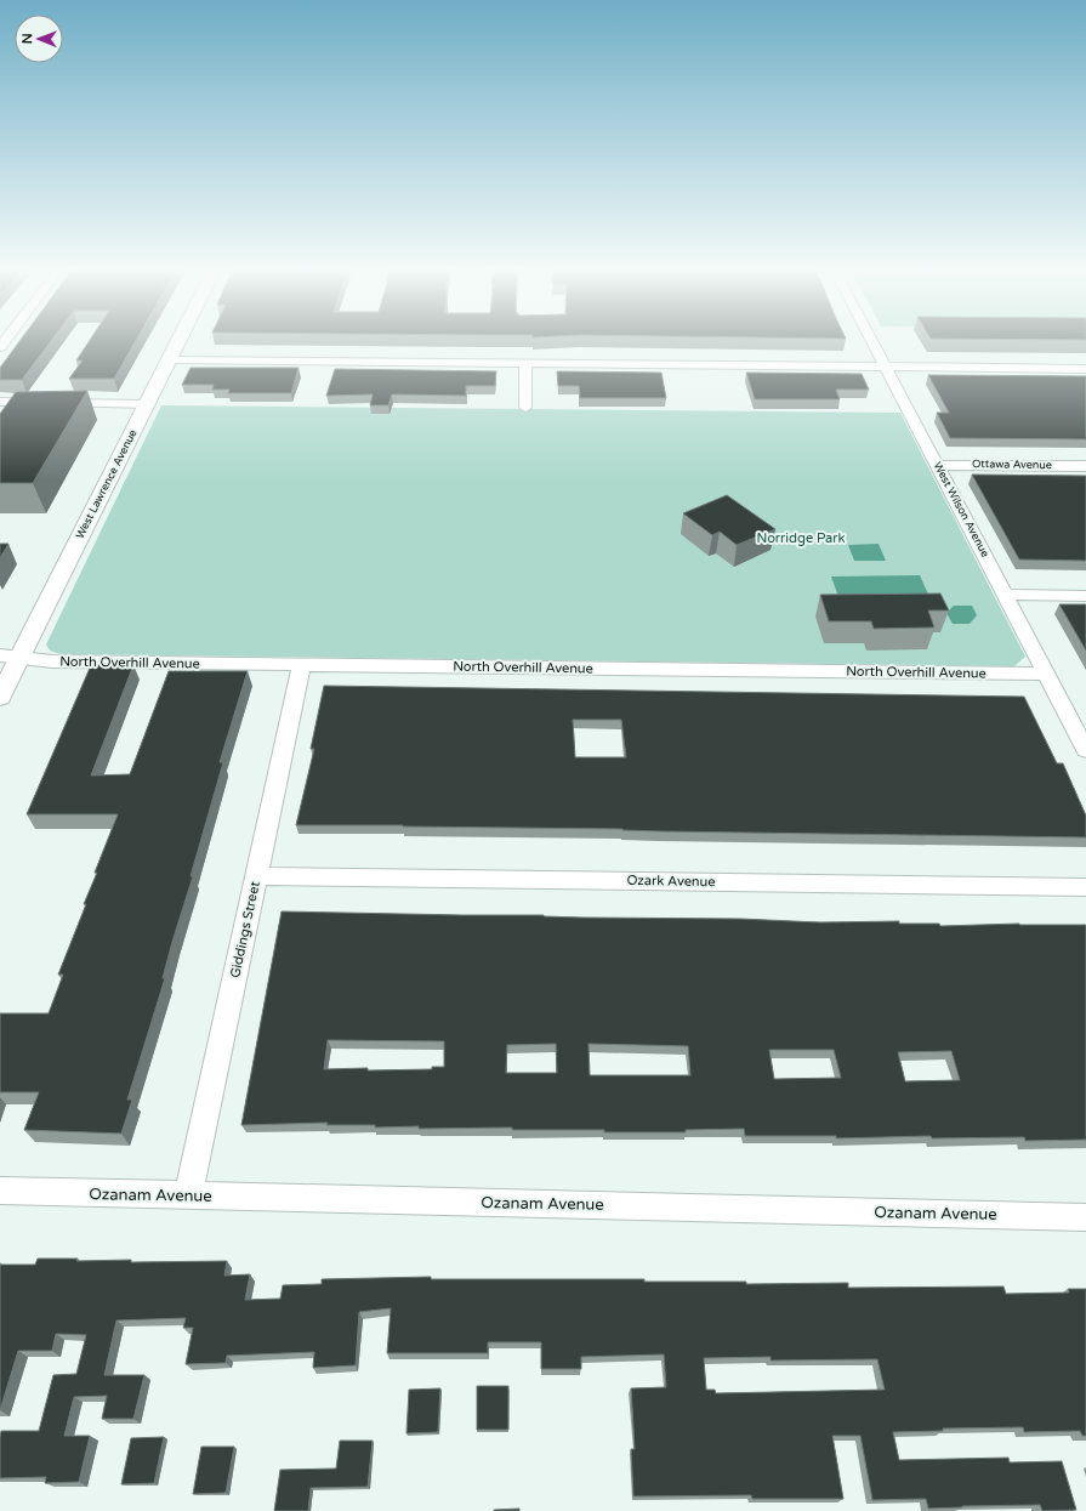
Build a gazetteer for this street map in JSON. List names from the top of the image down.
{
  "streets": {
    "main road": ["West Lawrence Avenue"],
    "street": [
      "Ottawa Avenue",
      "West Wilson Avenue",
      "North Overhill Avenue",
      "Ozark Avenue",
      "Giddings Street",
      "Ozanam Avenue"
    ]
  },
  "crossings": [
    ["Ottawa Avenue", "West Wilson Avenue"],
    ["West Lawrence Avenue", "North Overhill Avenue"],
    ["West Wilson Avenue", "North Overhill Avenue"],
    ["North Overhill Avenue", "Giddings Street"],
    ["Ozark Avenue", "Giddings Street"],
    ["Giddings Street", "Ozanam Avenue"]
  ],
  "parks": ["Norridge Park"],
  "north": "left"
}
